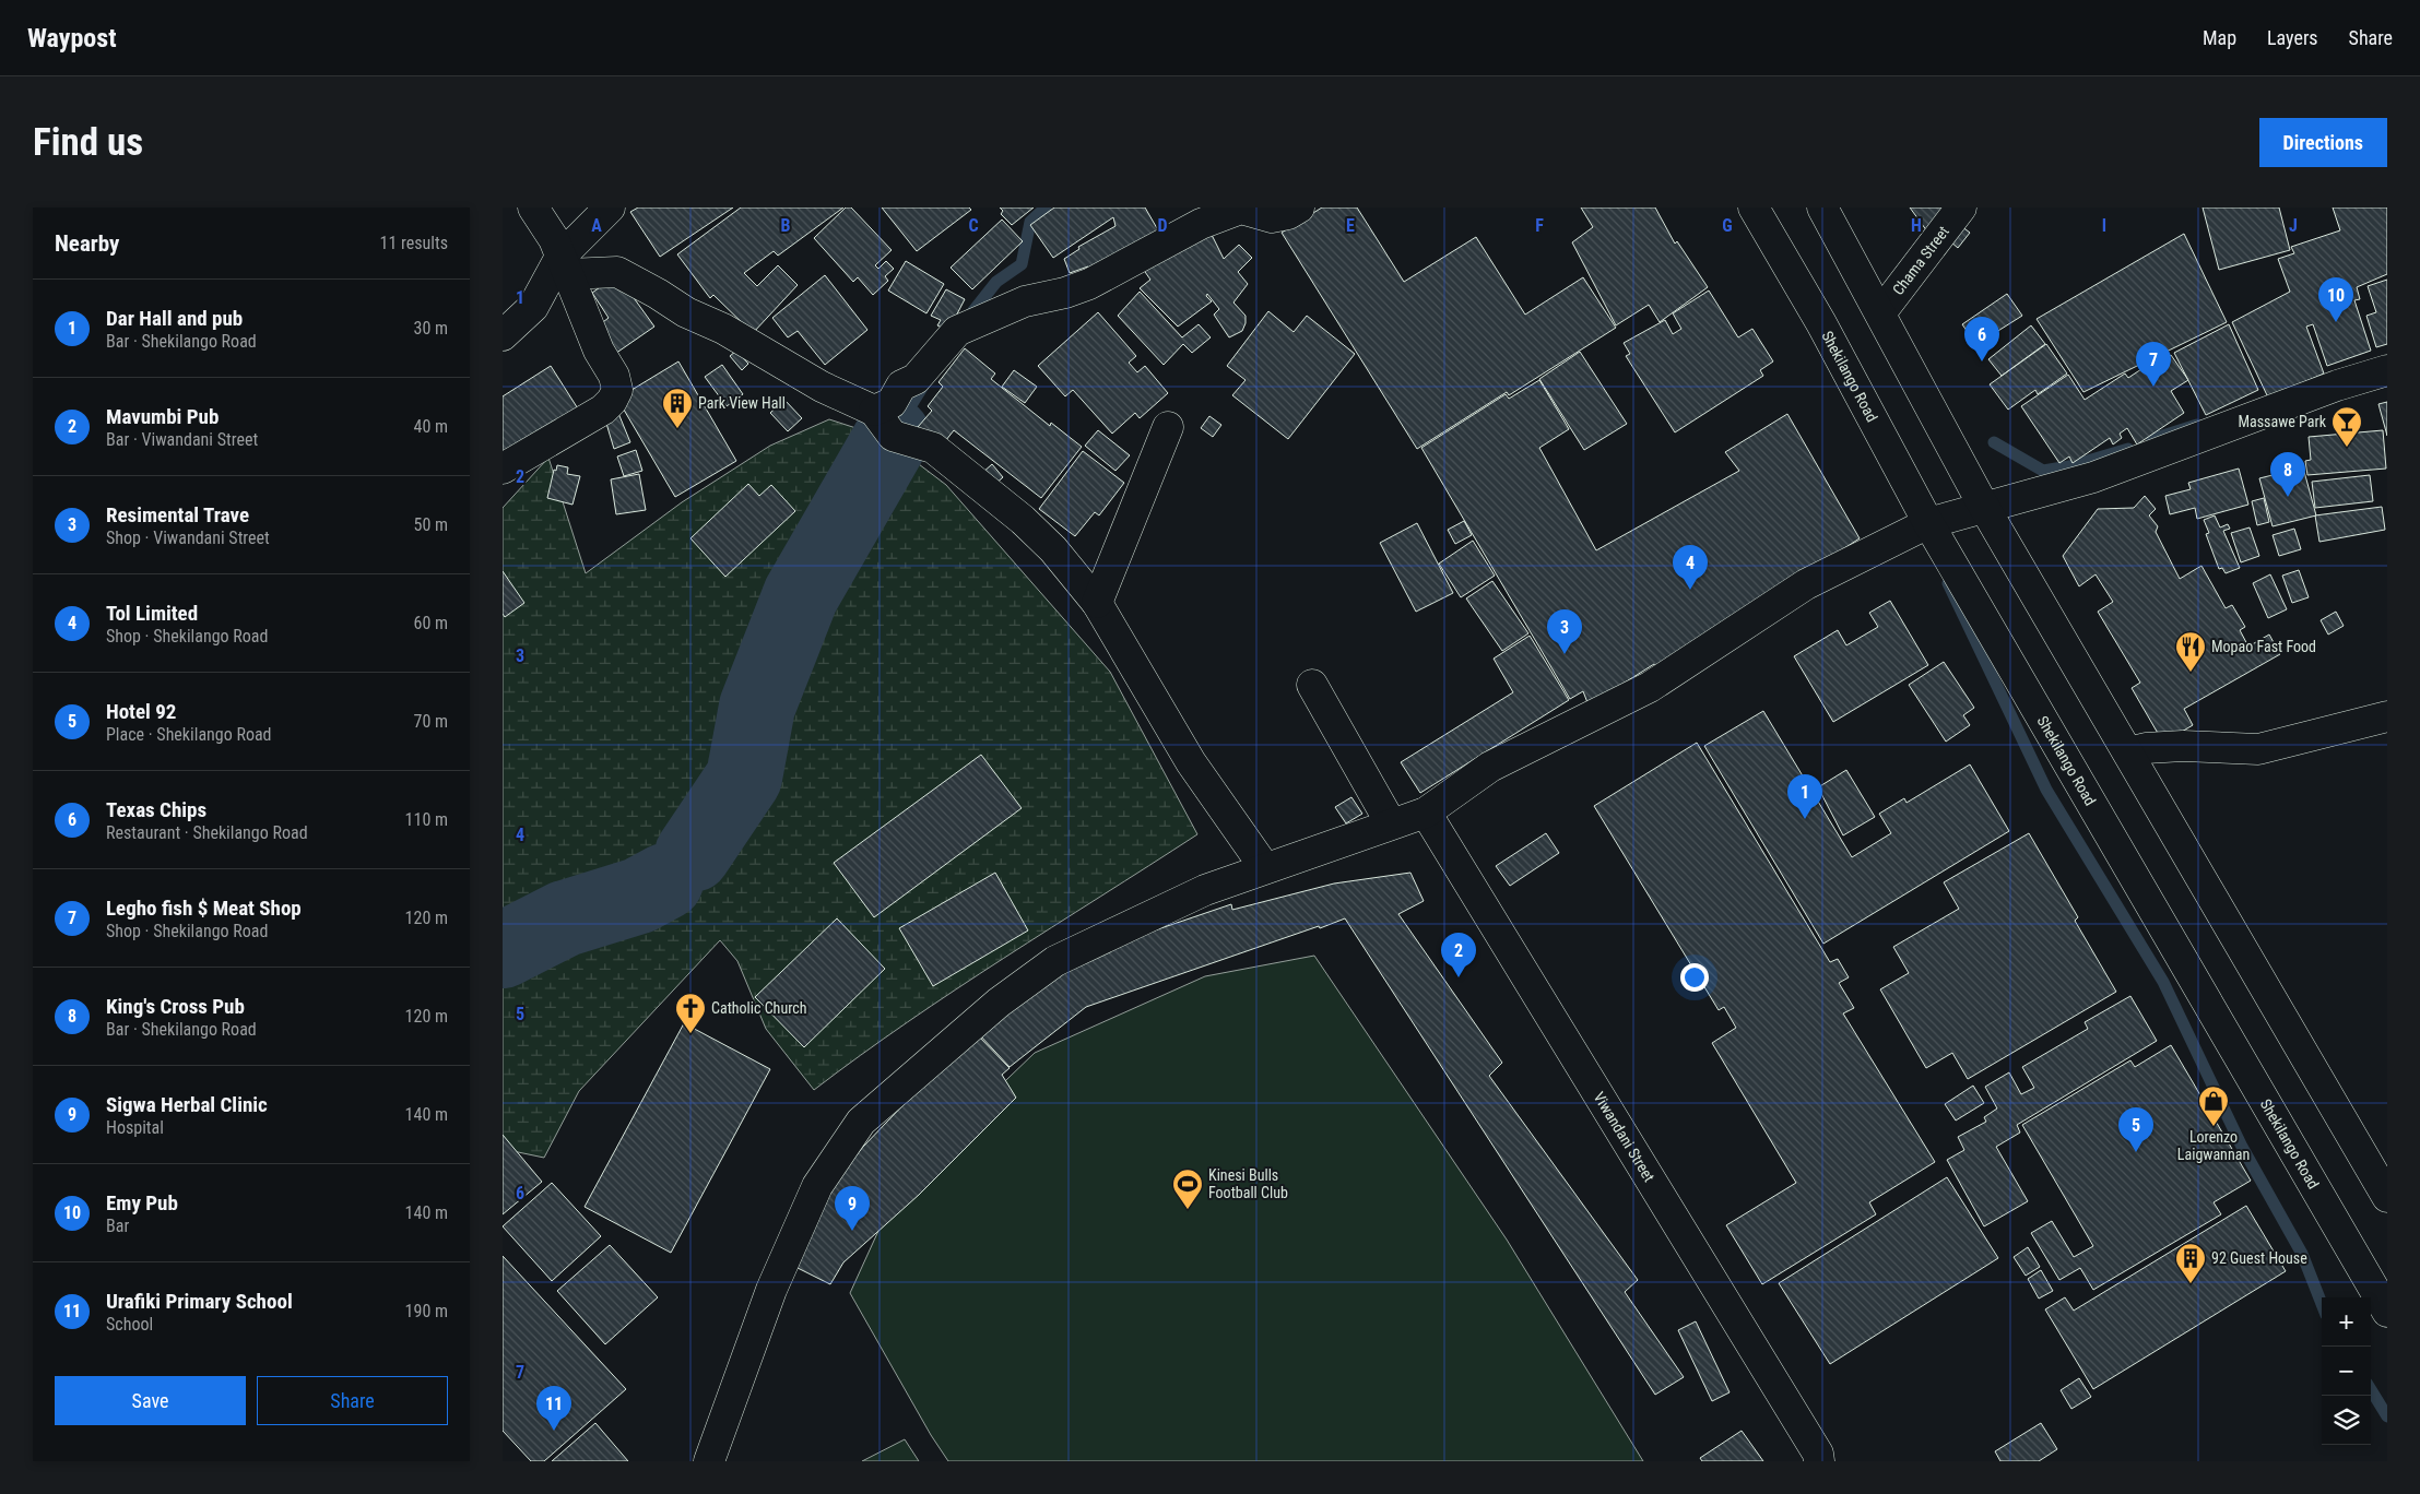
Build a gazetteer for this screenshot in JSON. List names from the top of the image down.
{
  "streets": {
    "street": ["Chama Street", "Shekilango Road", "Viwandani Street"]
  },
  "places": {
    "building": ["Park View Hall", "92 Guest House"],
    "bar": ["Massawe Park"],
    "restaurant": ["Mopao Fast Food"],
    "church": ["Catholic Church"],
    "shop": ["Lorenzo Laigwannan"],
    "sports": ["Kinesi Bulls Football Club"]
  },
  "page": {
    "header": "Waypost",
    "nav": ["Map", "Layers", "Share"],
    "buttons": [
      "Directions",
      ["Save", "Share"]
    ],
    "title": "Find us",
    "heading": ["Nearby", "11 results"],
    "pins": [
      "10",
      "6",
      "7",
      "8",
      "4",
      "3",
      "1",
      "2",
      "5",
      "9",
      "11"
    ],
    "list": [
      {
        "mark": "1",
        "name": "Dar Hall and pub",
        "note": "Bar · Shekilango Road",
        "value": "30 m"
      },
      {
        "mark": "2",
        "name": "Mavumbi Pub",
        "note": "Bar · Viwandani Street",
        "value": "40 m"
      },
      {
        "mark": "3",
        "name": "Resimental Trave",
        "note": "Shop · Viwandani Street",
        "value": "50 m"
      },
      {
        "mark": "4",
        "name": "Tol Limited",
        "note": "Shop · Shekilango Road",
        "value": "60 m"
      },
      {
        "mark": "5",
        "name": "Hotel 92",
        "note": "Place · Shekilango Road",
        "value": "70 m"
      },
      {
        "mark": "6",
        "name": "Texas Chips",
        "note": "Restaurant · Shekilango Road",
        "value": "110 m"
      },
      {
        "mark": "7",
        "name": "Legho fish $ Meat Shop",
        "note": "Shop · Shekilango Road",
        "value": "120 m"
      },
      {
        "mark": "8",
        "name": "King's Cross Pub",
        "note": "Bar · Shekilango Road",
        "value": "120 m"
      },
      {
        "mark": "9",
        "name": "Sigwa Herbal Clinic",
        "note": "Hospital",
        "value": "140 m"
      },
      {
        "mark": "10",
        "name": "Emy Pub",
        "note": "Bar",
        "value": "140 m"
      },
      {
        "mark": "11",
        "name": "Urafiki Primary School",
        "note": "School",
        "value": "190 m"
      }
    ],
    "map_buttons": ["+", "−"]
  },
  "grid": {
    "columns": [
      "A",
      "B",
      "C",
      "D",
      "E",
      "F",
      "G",
      "H",
      "I",
      "J"
    ],
    "rows": [
      "1",
      "2",
      "3",
      "4",
      "5",
      "6",
      "7"
    ]
  }
}
